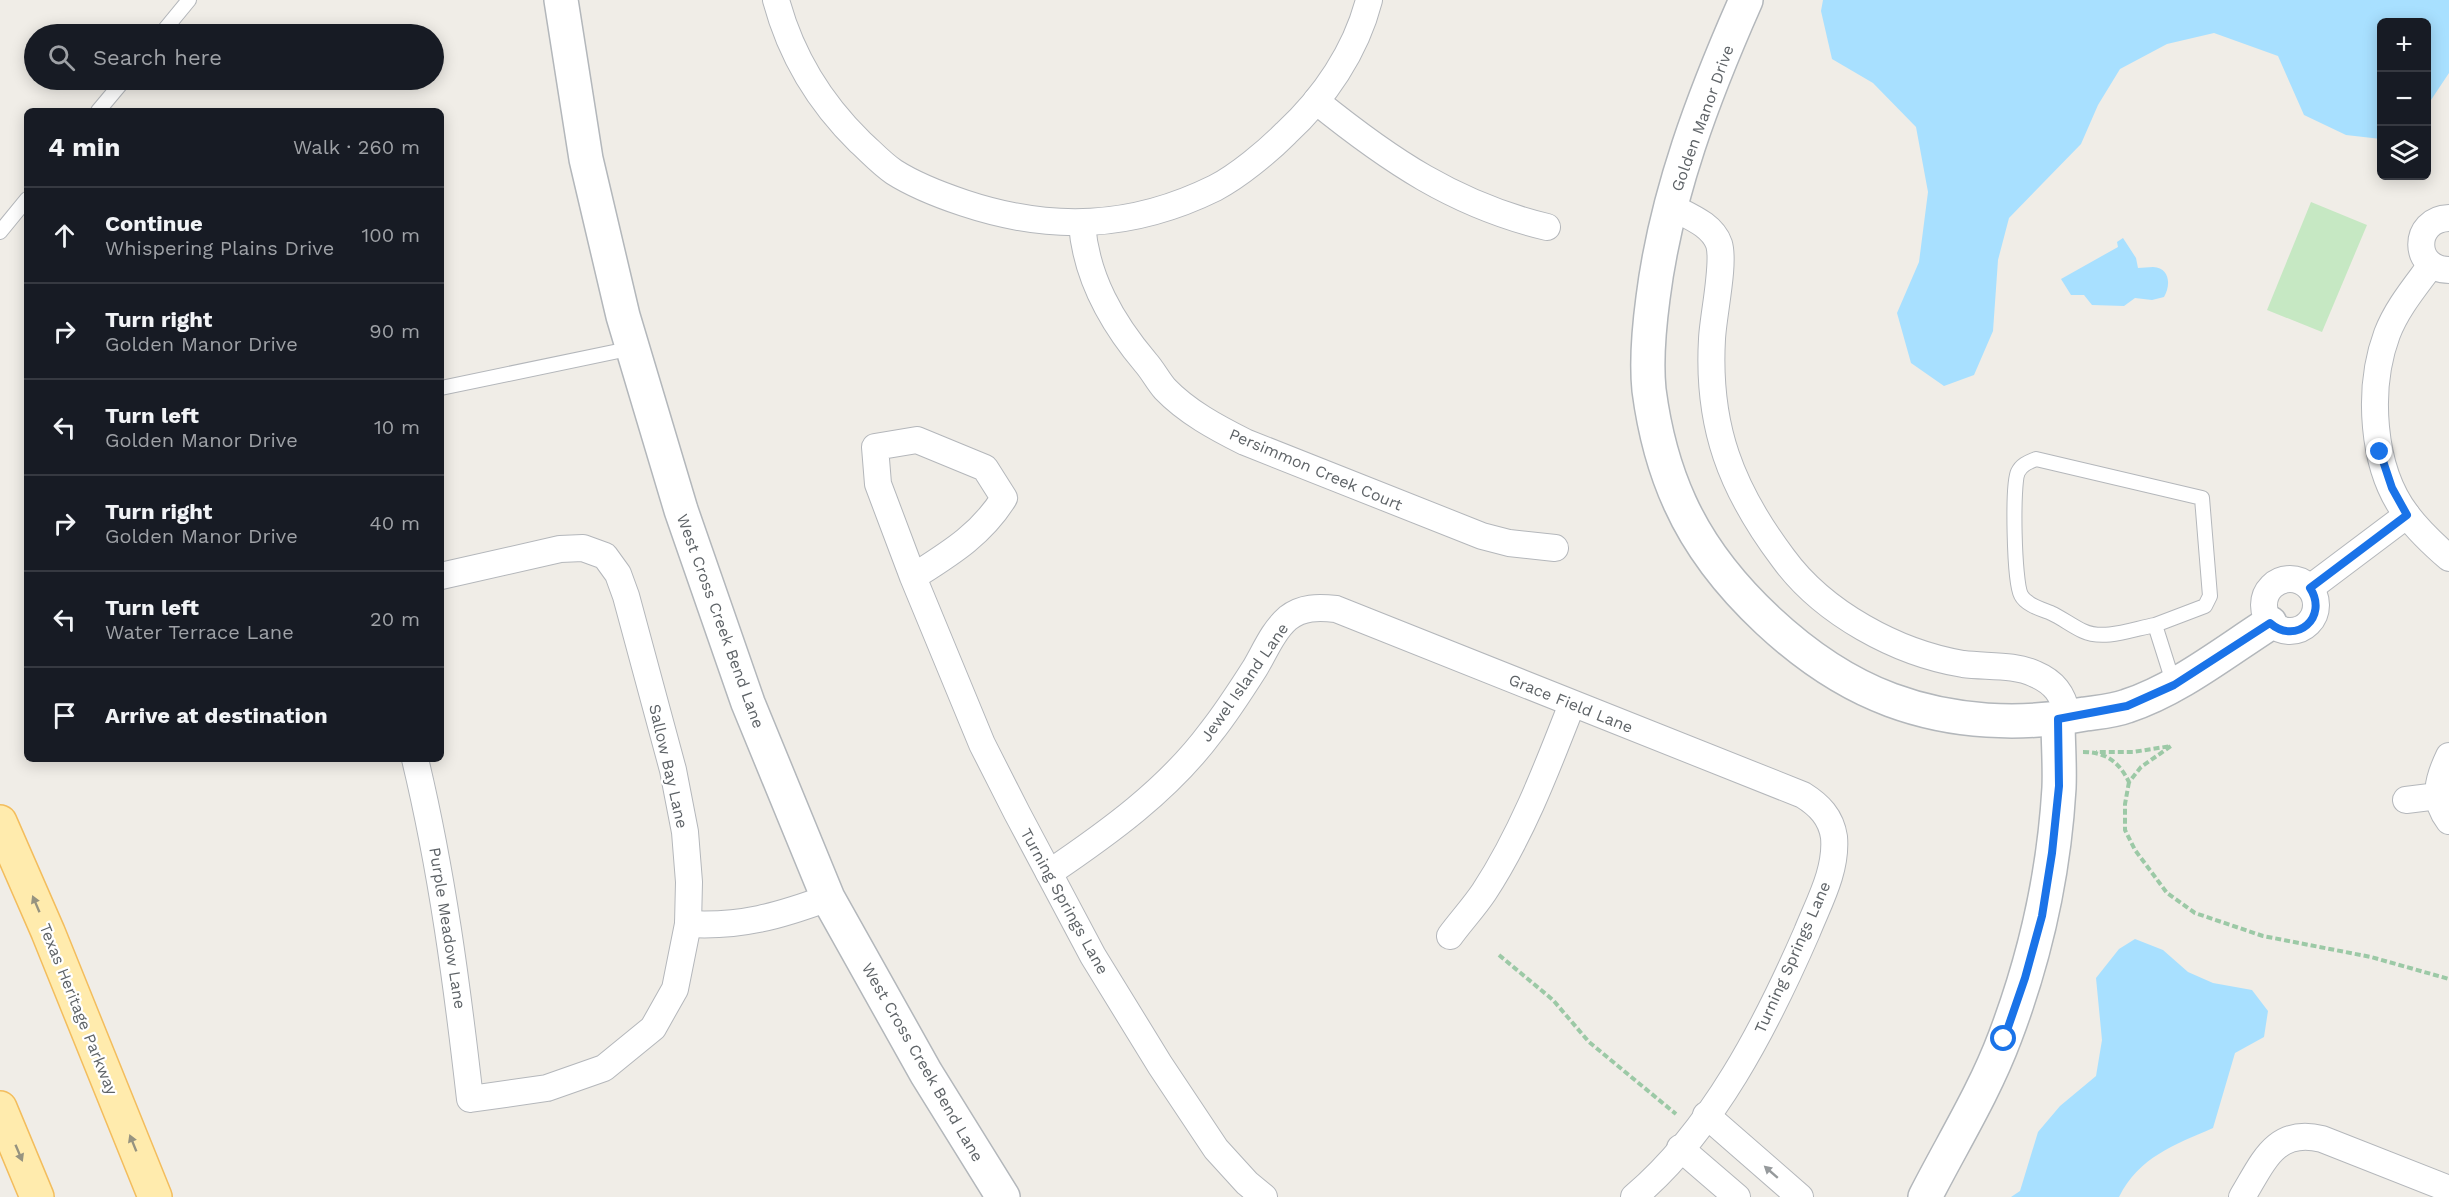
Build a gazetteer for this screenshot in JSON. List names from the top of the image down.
{
  "streets": {
    "main road": ["Texas Heritage Parkway"],
    "street": [
      "Golden Manor Drive",
      "Persimmon Creek Court",
      "West Cross Creek Bend Lane",
      "Jewel Island Lane",
      "Grace Field Lane",
      "Sallow Bay Lane",
      "Turning Springs Lane",
      "Purple Meadow Lane"
    ]
  },
  "crossings": [
    ["Jewel Island Lane", "Grace Field Lane"],
    ["Jewel Island Lane", "Turning Springs Lane"],
    ["Grace Field Lane", "Turning Springs Lane"],
    ["Sallow Bay Lane", "Purple Meadow Lane"]
  ],
  "one_way": ["Texas Heritage Parkway"],
  "page": {
    "map_buttons": ["+", "−"],
    "search": "Search here",
    "heading": ["4 min", "Walk · 260 m"],
    "list": [
      ["Continue", "Whispering Plains Drive", "100 m"],
      ["Turn right", "Golden Manor Drive", "90 m"],
      ["Turn left", "Golden Manor Drive", "10 m"],
      ["Turn right", "Golden Manor Drive", "40 m"],
      ["Turn left", "Water Terrace Lane", "20 m"],
      "Arrive at destination"
    ]
  }
}
